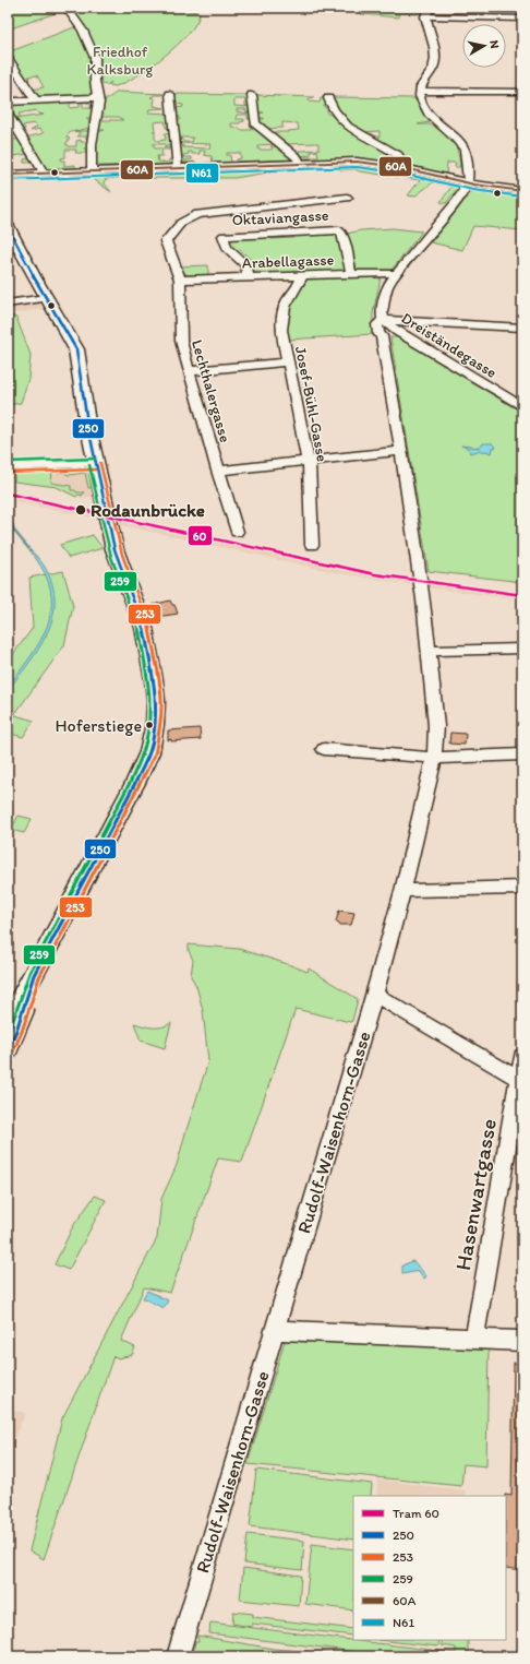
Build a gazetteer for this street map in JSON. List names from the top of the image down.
{
  "streets": {
    "street": [
      "Oktaviangasse",
      "Arabellagasse",
      "Dreiständegasse",
      "Lechthalergasse",
      "Josef-Bühl-Gasse",
      "Rudolf-Waisenhorn-Gasse",
      "Hasenwartgasse"
    ]
  },
  "crossings": [
    ["Oktaviangasse", "Arabellagasse"],
    ["Arabellagasse", "Lechthalergasse"],
    ["Arabellagasse", "Josef-Bühl-Gasse"]
  ],
  "parks": ["Friedhof Kalksburg"],
  "places": ["Rodaunbrücke", "Hoferstiege"],
  "lines": [
    "transit line 60A",
    "transit line N61",
    "transit line 250",
    "transit line 259",
    "transit line 253",
    "tram line 60"
  ],
  "legend": [
    "Tram 60",
    "250",
    "253",
    "259",
    "60A",
    "N61"
  ],
  "north": "right"
}
